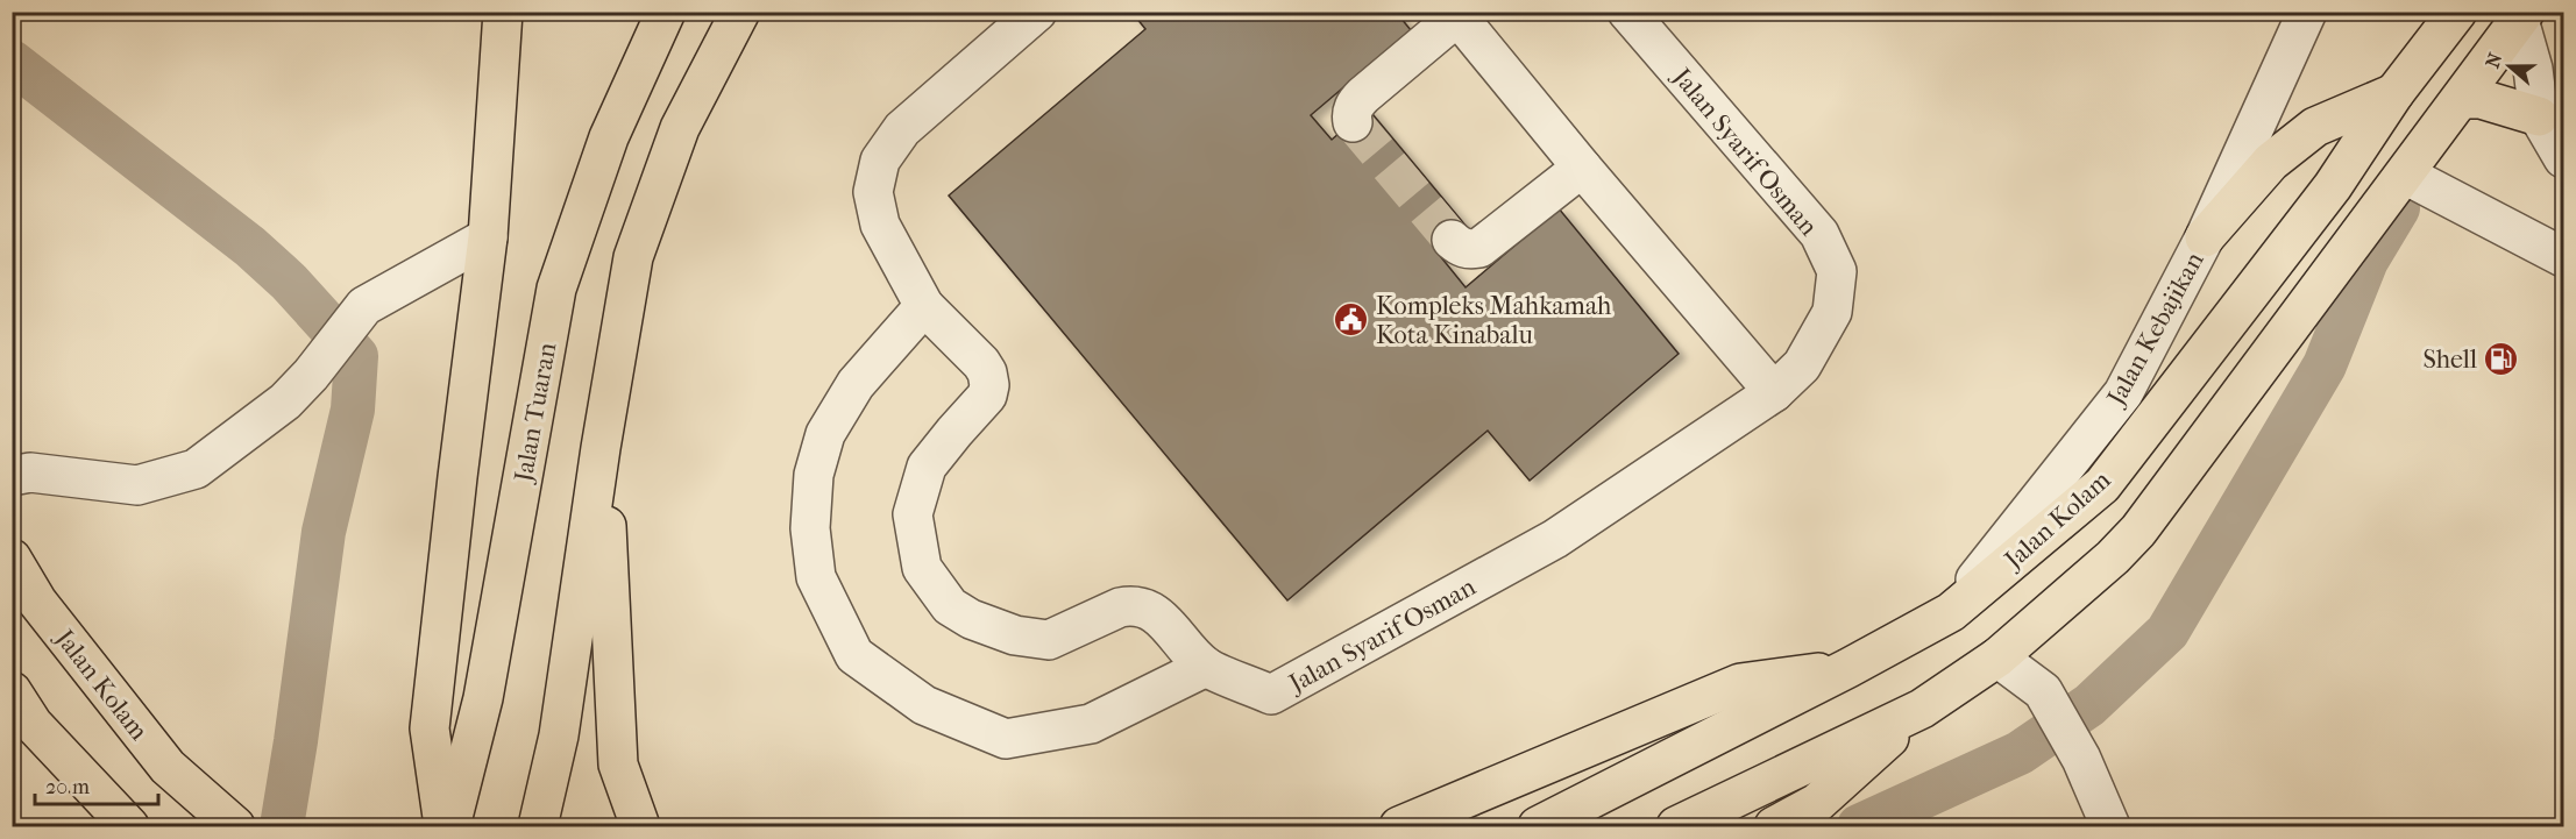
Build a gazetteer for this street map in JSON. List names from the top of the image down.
{
  "streets": {
    "main road": ["Jalan Tuaran", "Jalan Kolam"],
    "street": ["Jalan Syarif Osman", "Jalan Kebajikan"]
  },
  "crossings": [
    ["Jalan Kebajikan", "Jalan Kolam"]
  ],
  "places": {
    "public building": ["Kompleks Mahkamah Kota Kinabalu"],
    "fuel station": ["Shell"]
  },
  "scale_bar": "20 m",
  "north": "left"
}
